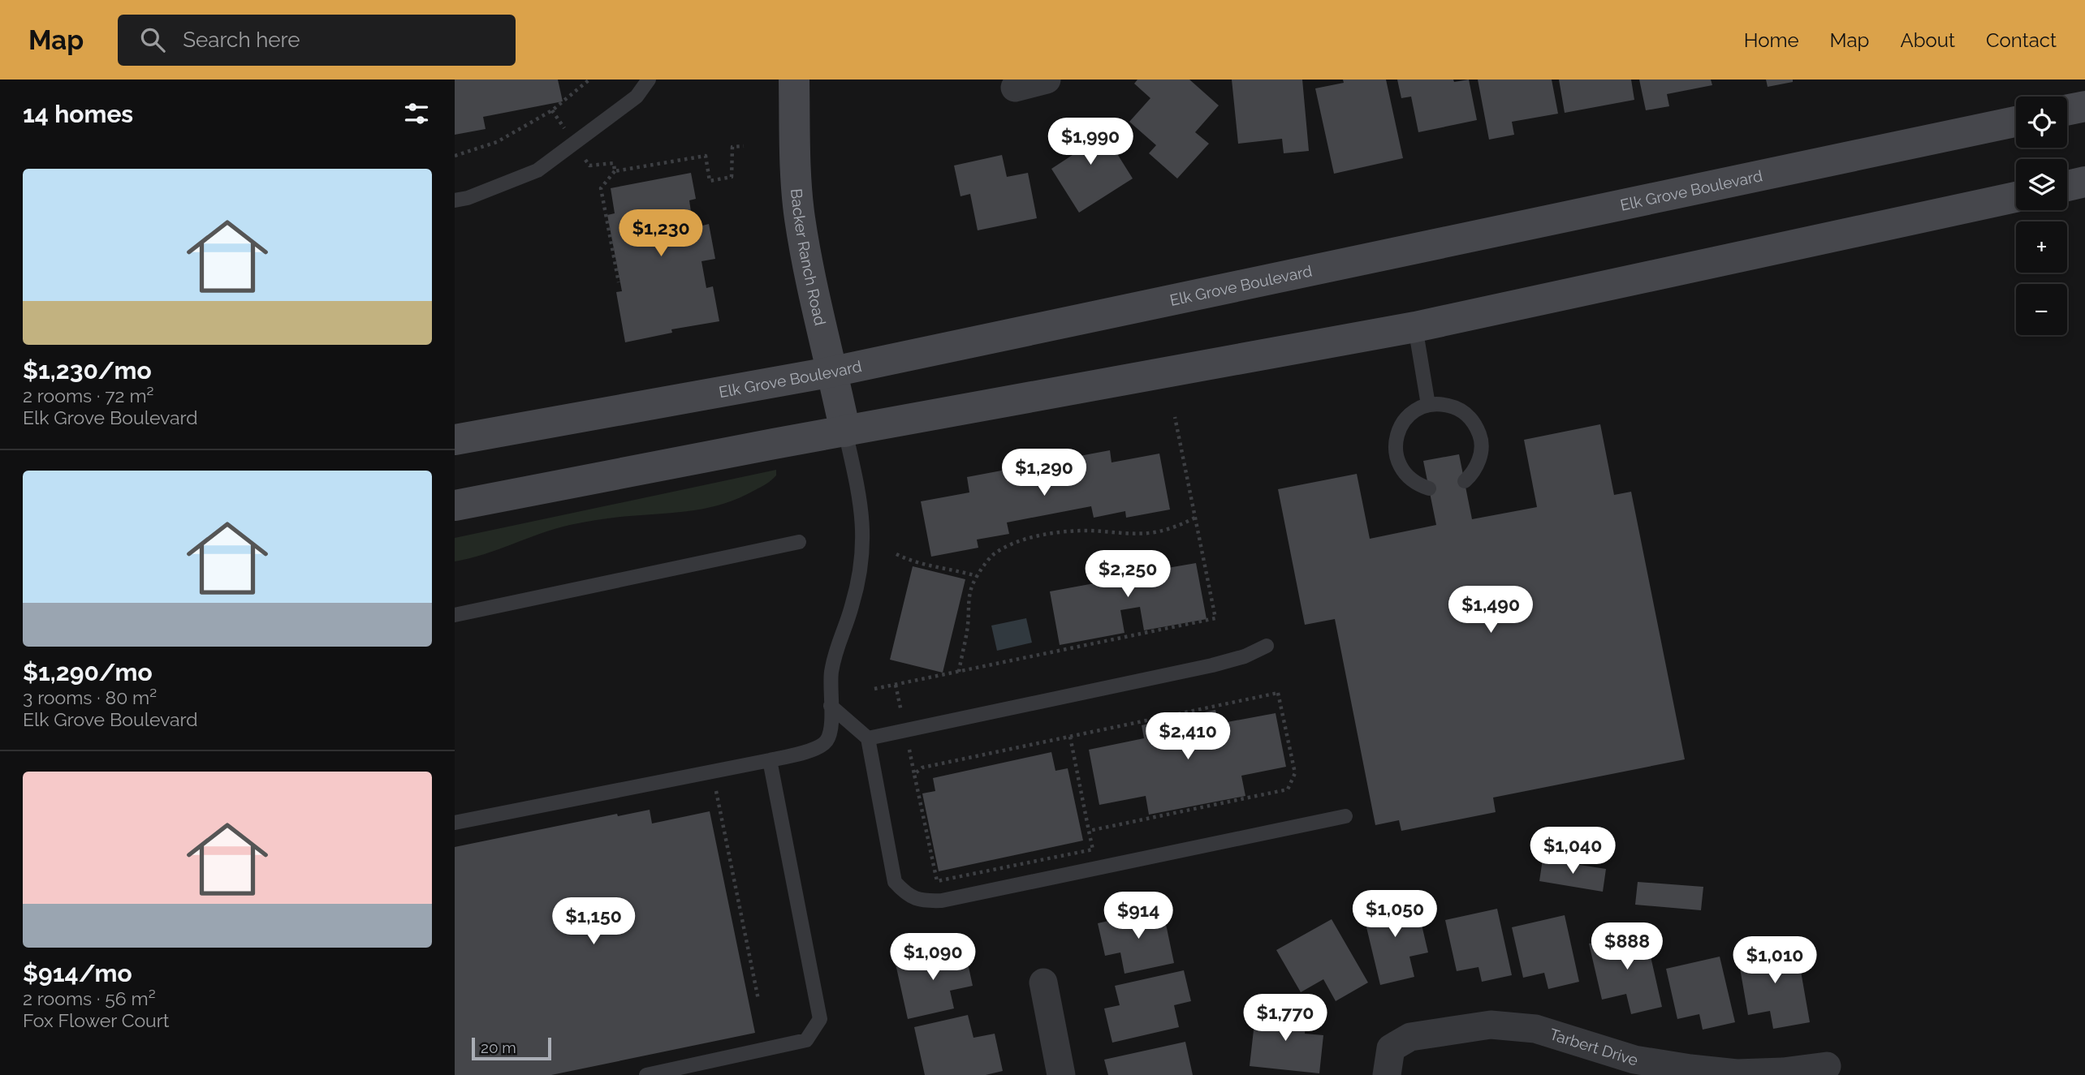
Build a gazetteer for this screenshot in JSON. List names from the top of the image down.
{
  "streets": {
    "main road": ["Elk Grove Boulevard", "Backer Ranch Road"],
    "street": ["Tarbert Drive"]
  },
  "crossings": [
    ["Elk Grove Boulevard", "Backer Ranch Road"]
  ],
  "scale_bar": "20 m",
  "page": {
    "header": "Map",
    "search": "Search here",
    "nav": [
      "Home",
      "Map",
      "About",
      "Contact"
    ],
    "heading": "14 homes",
    "map_buttons": ["+", "−"],
    "price": [
      "$1,990",
      "$1,230",
      "$1,290",
      "$2,250",
      "$1,490",
      "$2,410",
      "$1,040",
      "$1,050",
      "$914",
      "$1,150",
      "$888",
      "$1,090",
      "$1,010",
      "$1,770"
    ],
    "list": [
      {
        "name": "$1,230/mo",
        "note": "2 rooms · 72 m² · Elk Grove Boulevard"
      },
      {
        "name": "$1,290/mo",
        "note": "3 rooms · 80 m² · Elk Grove Boulevard"
      },
      {
        "name": "$914/mo",
        "note": "2 rooms · 56 m² · Fox Flower Court"
      }
    ],
    "scale": "20 m"
  }
}
